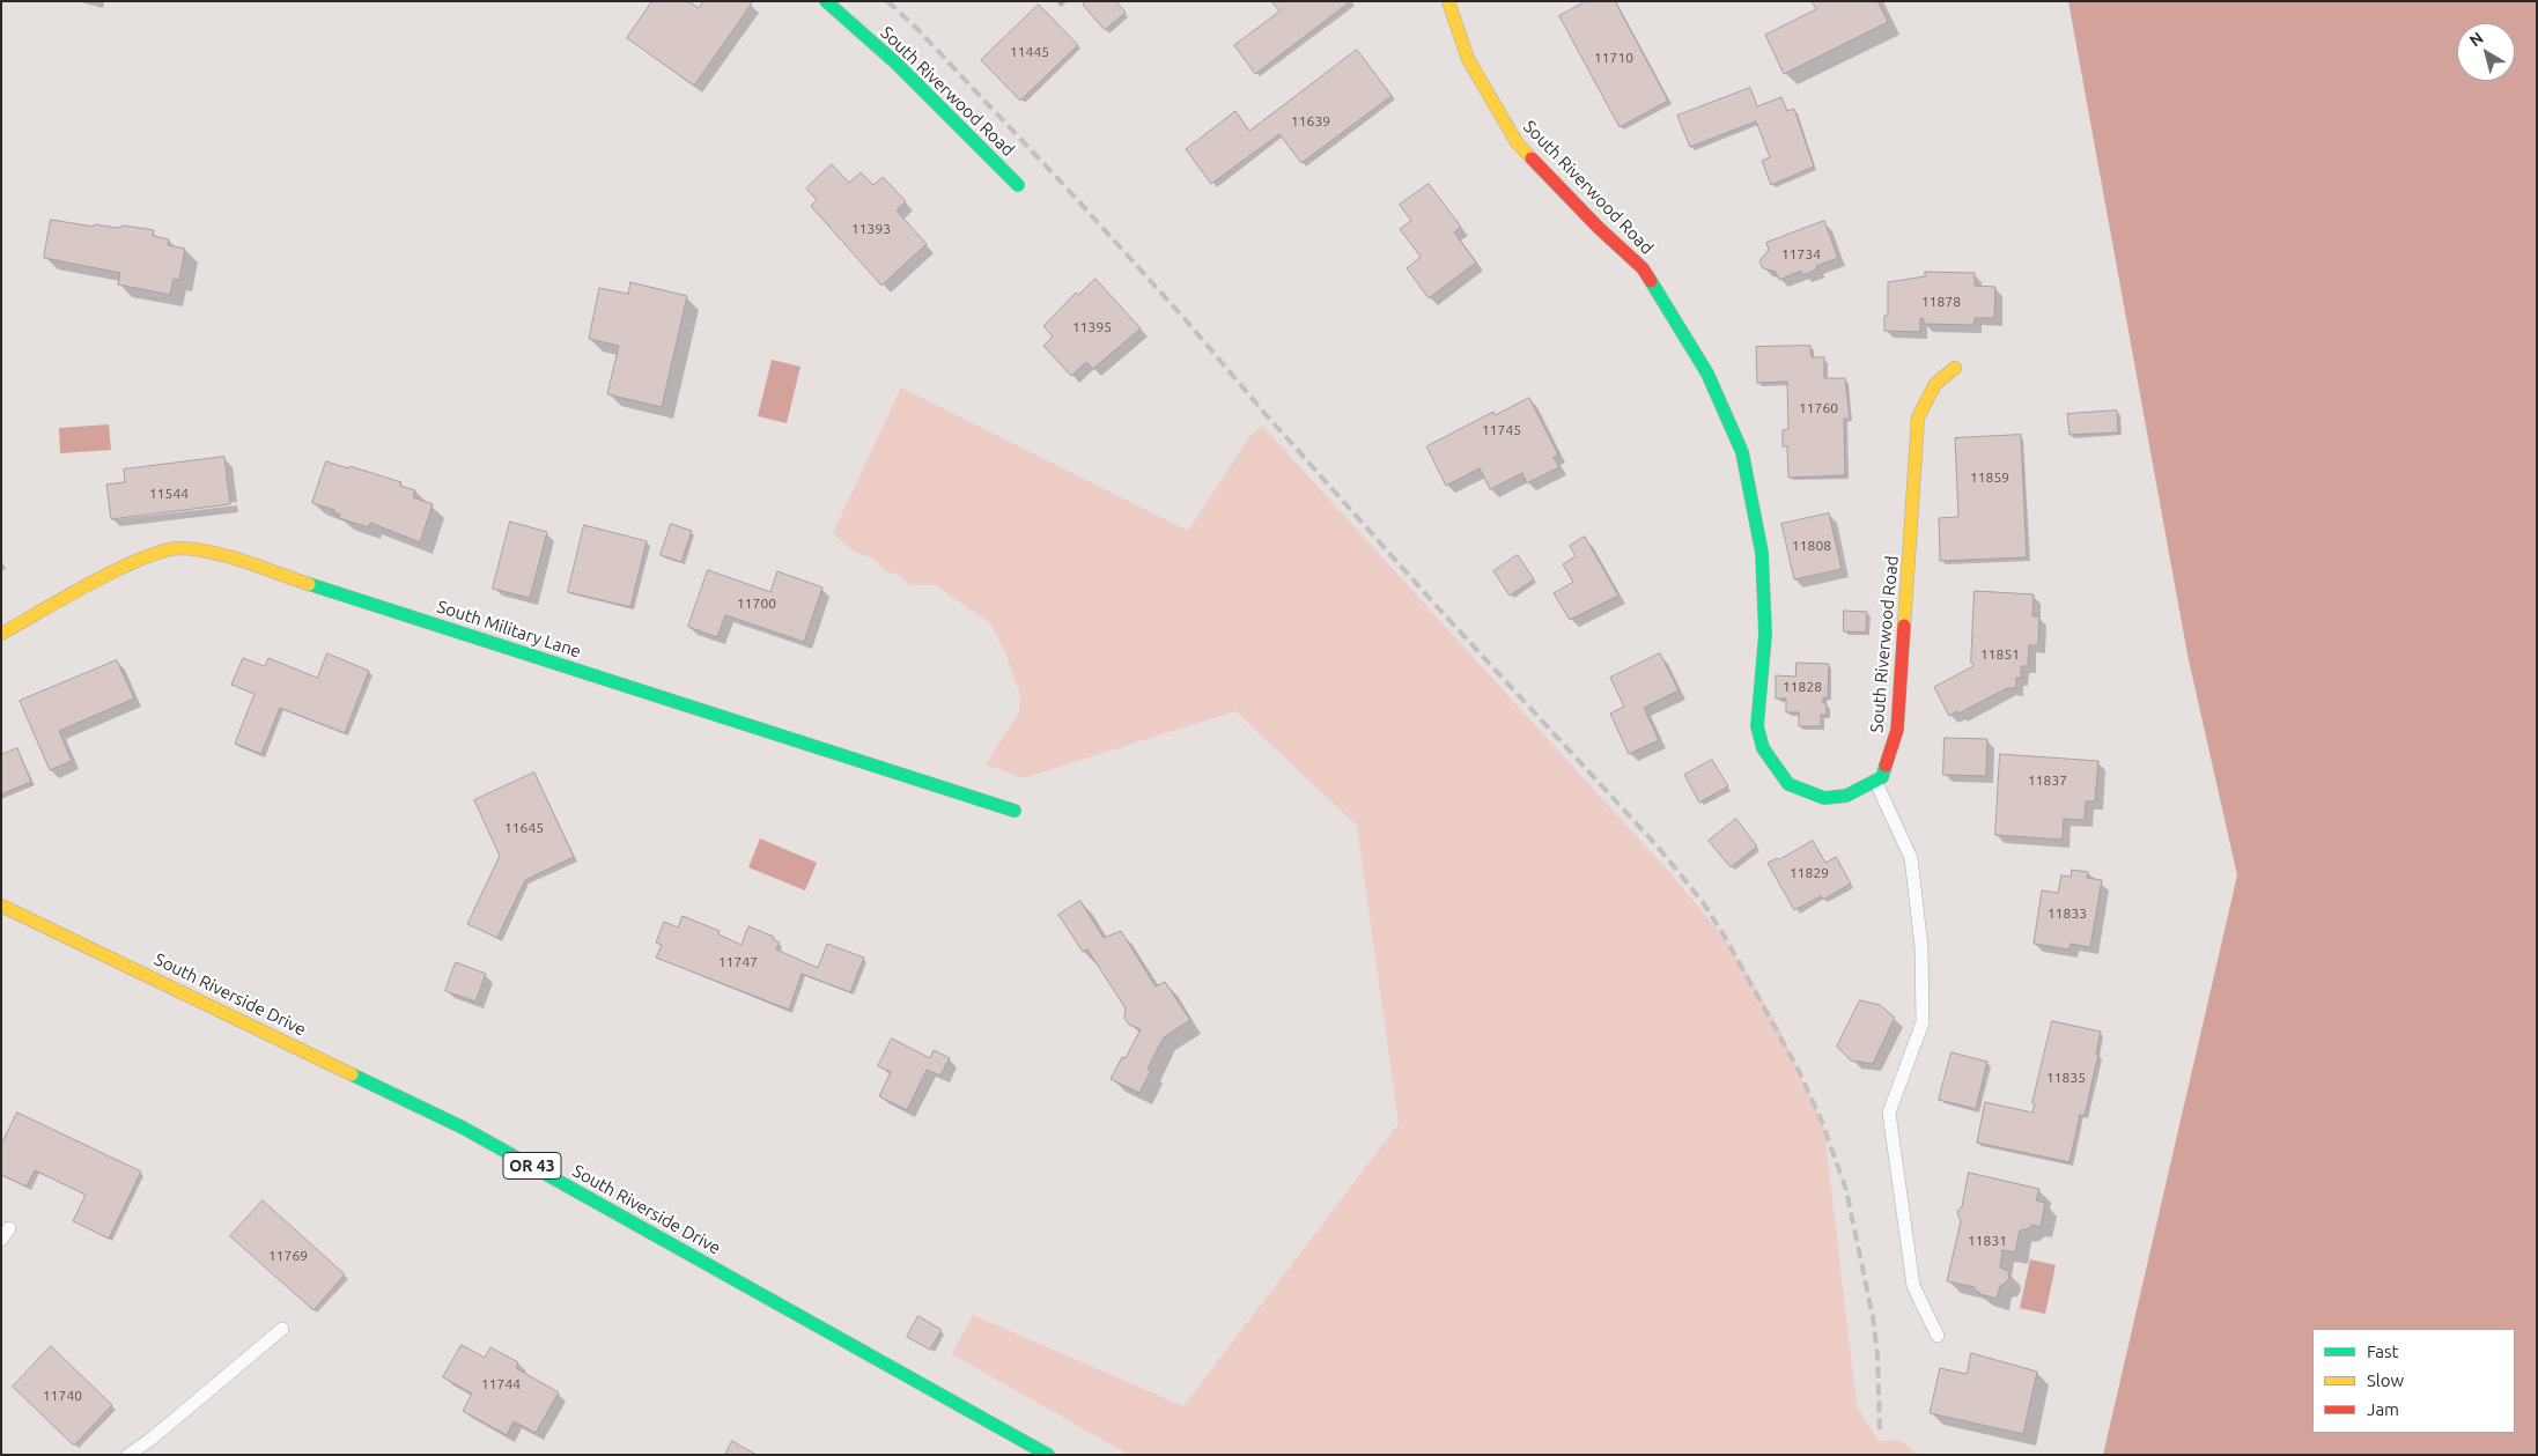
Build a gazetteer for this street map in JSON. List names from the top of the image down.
{
  "streets": {
    "street": [
      "South Riverwood Road",
      "South Military Lane",
      "South Riverside Drive",
      "OR 43"
    ]
  },
  "house_numbers": [
    "11445",
    "11710",
    "11639",
    "11393",
    "11734",
    "11878",
    "11395",
    "11760",
    "11745",
    "11859",
    "11544",
    "11808",
    "11700",
    "11851",
    "11828",
    "11837",
    "11645",
    "11829",
    "11833",
    "11747",
    "11835",
    "11831",
    "11769",
    "11744",
    "11740"
  ],
  "legend": ["Fast", "Slow", "Jam"],
  "north": "top left"
}
